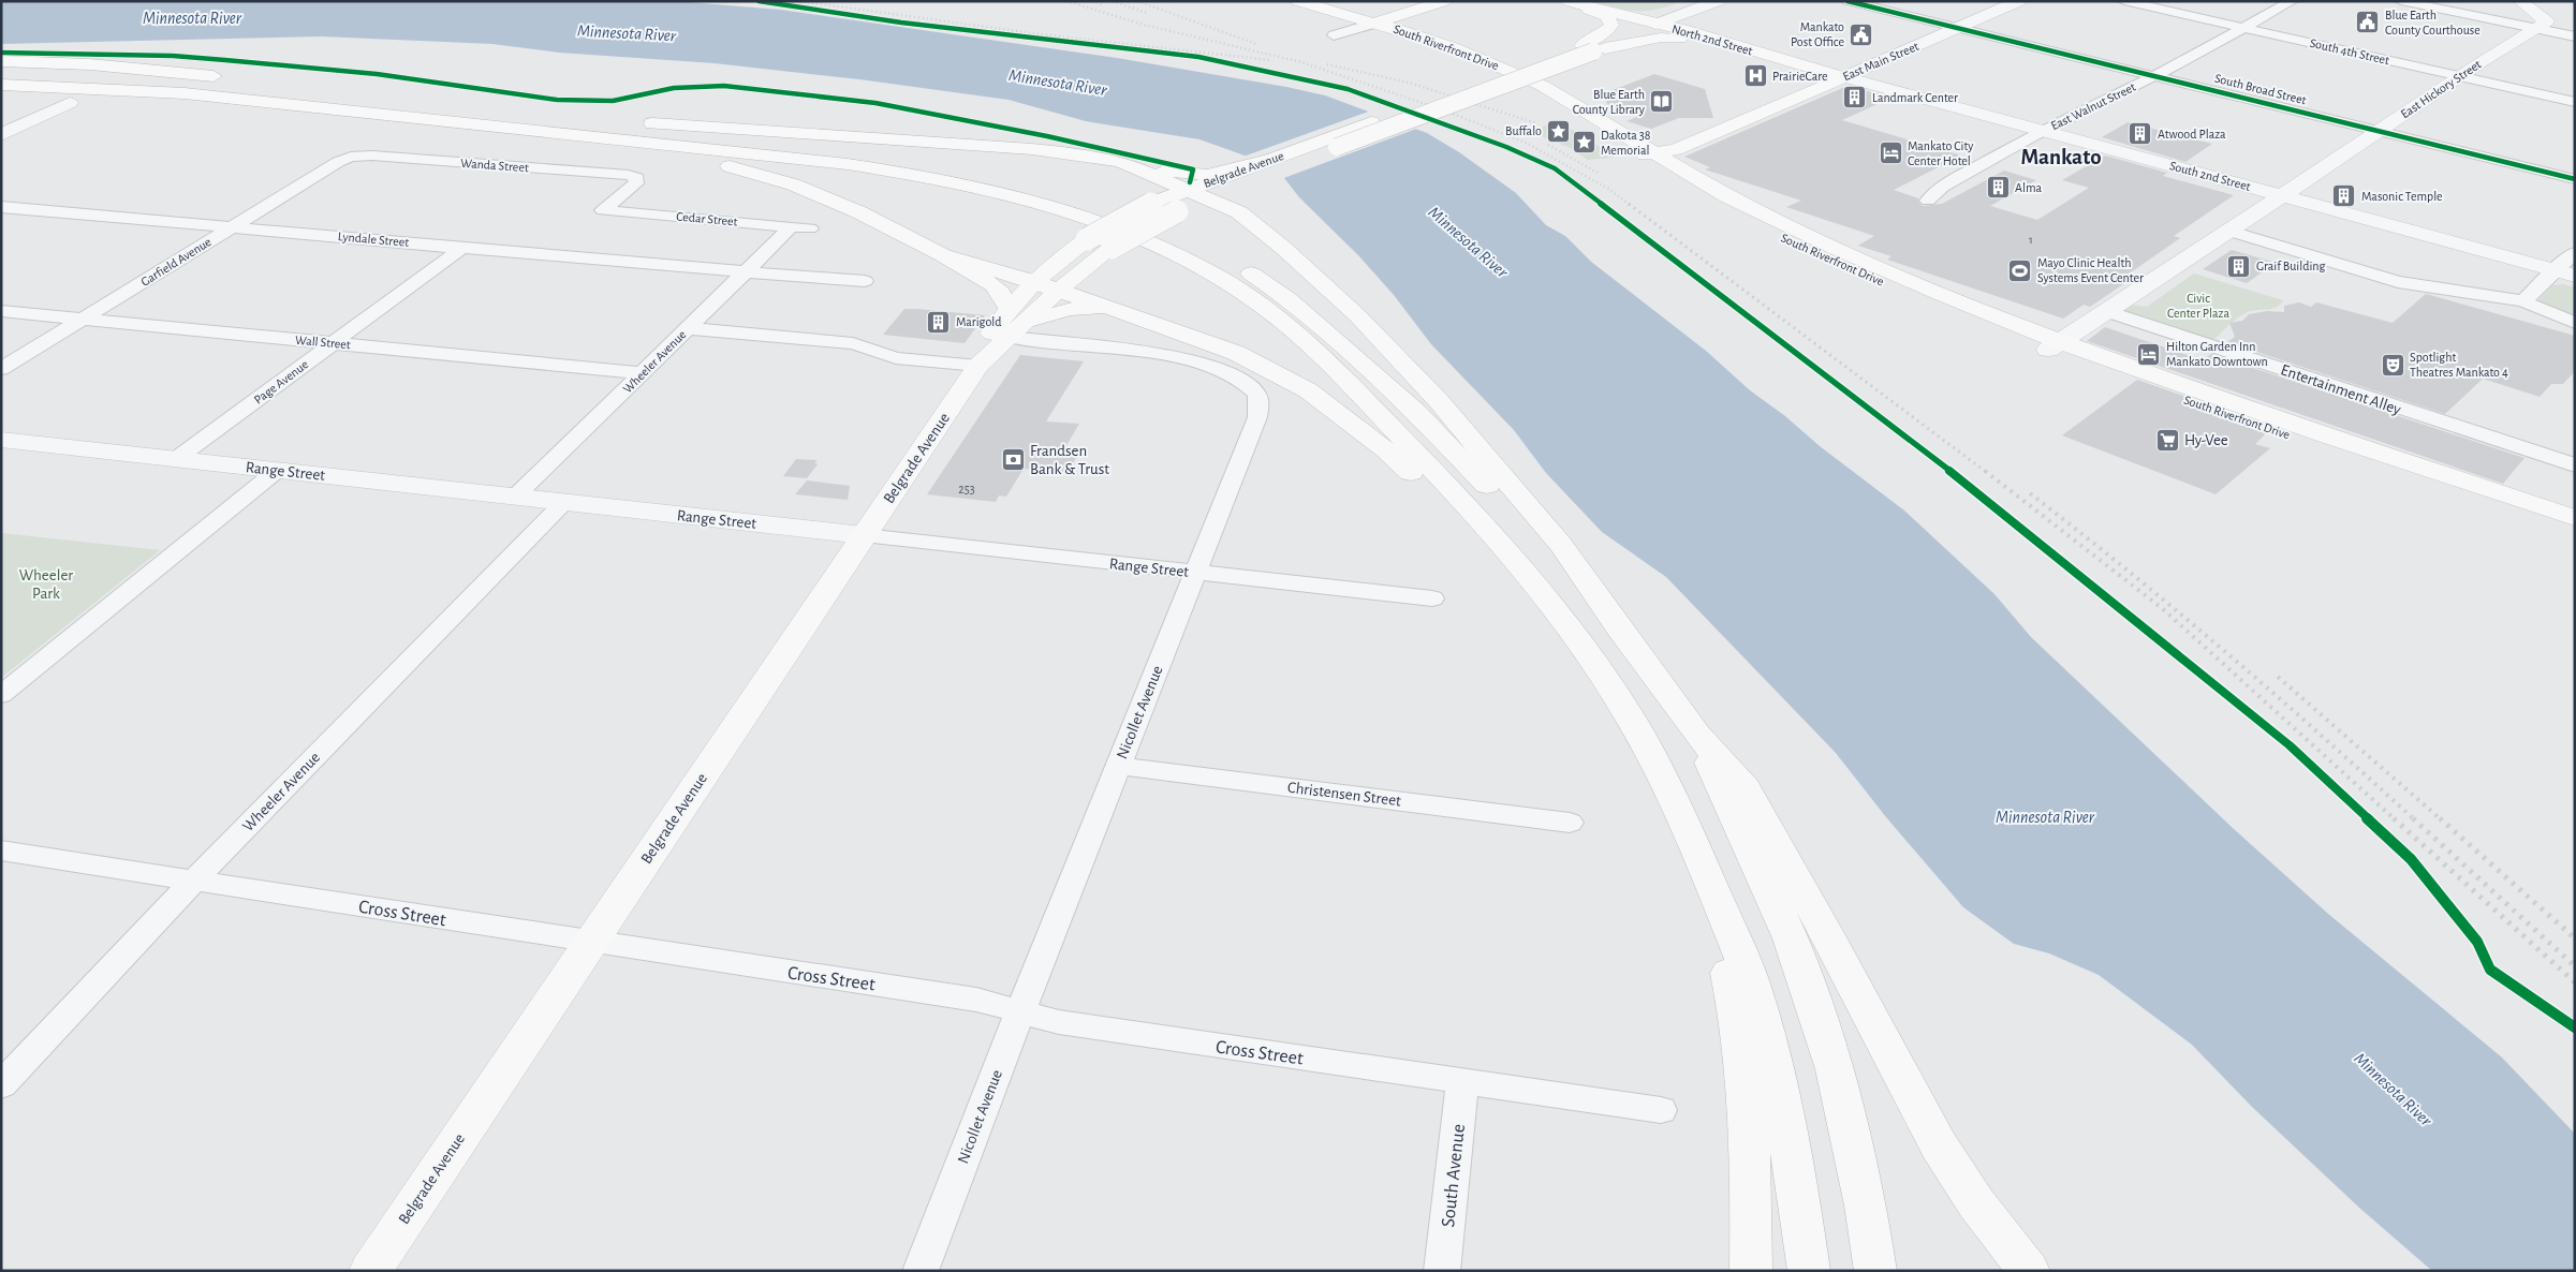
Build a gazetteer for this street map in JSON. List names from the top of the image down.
{
  "streets": {
    "main road": [
      "North 2nd Street",
      "South Riverfront Drive",
      "East Main Street",
      "Belgrade Avenue"
    ],
    "street": [
      "South 4th Street",
      "South Broad Street",
      "East Hickory Street",
      "East Walnut Street",
      "Wanda Street",
      "South 2nd Street",
      "Cedar Street",
      "Lyndale Street",
      "Garfield Avenue",
      "Wall Street",
      "Wheeler Avenue",
      "Page Avenue",
      "Entertainment Alley",
      "Range Street",
      "Nicollet Avenue",
      "Christensen Street",
      "Cross Street",
      "South Avenue"
    ]
  },
  "crossings": [
    ["North 2nd Street", "East Main Street"],
    ["North 2nd Street", "South 2nd Street"],
    ["South Riverfront Drive", "East Main Street"],
    ["South 4th Street", "East Hickory Street"],
    ["South 4th Street", "East Walnut Street"],
    ["East Main Street", "South Broad Street"],
    ["East Main Street", "South 2nd Street"],
    ["South Broad Street", "East Hickory Street"],
    ["South Broad Street", "East Walnut Street"],
    ["East Hickory Street", "South 2nd Street"],
    ["East Walnut Street", "South 2nd Street"],
    ["Wanda Street", "Cedar Street"],
    ["Wanda Street", "Garfield Avenue"],
    ["Belgrade Avenue", "Range Street"],
    ["Belgrade Avenue", "Nicollet Avenue"],
    ["Belgrade Avenue", "Cross Street"],
    ["Cedar Street", "Wheeler Avenue"],
    ["Lyndale Street", "Garfield Avenue"],
    ["Lyndale Street", "Wheeler Avenue"],
    ["Lyndale Street", "Page Avenue"],
    ["Garfield Avenue", "Wall Street"],
    ["Wall Street", "Wheeler Avenue"],
    ["Wall Street", "Page Avenue"],
    ["Wheeler Avenue", "Range Street"],
    ["Wheeler Avenue", "Cross Street"],
    ["Page Avenue", "Range Street"],
    ["Range Street", "Nicollet Avenue"],
    ["Nicollet Avenue", "Christensen Street"],
    ["Nicollet Avenue", "Cross Street"],
    ["Cross Street", "South Avenue"]
  ],
  "districts": ["Mankato"],
  "water": ["Minnesota River"],
  "parks": ["Civic Center Plaza", "Wheeler Park"],
  "places": {
    "public building": ["Blue Earth County Courthouse", "Mankato Post Office"],
    "hospital": ["PrairieCare"],
    "building": [
      "Landmark Center",
      "Atwood Plaza",
      "Alma",
      "Masonic Temple",
      "Graif Building",
      "Marigold"
    ],
    "library": ["Blue Earth County Library"],
    "place": ["Buffalo", "Dakota 38 Memorial"],
    "hotel": ["Mankato City Center Hotel", "Hilton Garden Inn Mankato Downtown"],
    "sports": ["Mayo Clinic Health Systems Event Center"],
    "theatre": ["Spotlight Theatres Mankato 4"],
    "supermarket": ["Hy-Vee"],
    "bank": ["Frandsen Bank & Trust"]
  },
  "house_numbers": ["1", "253"]
}
